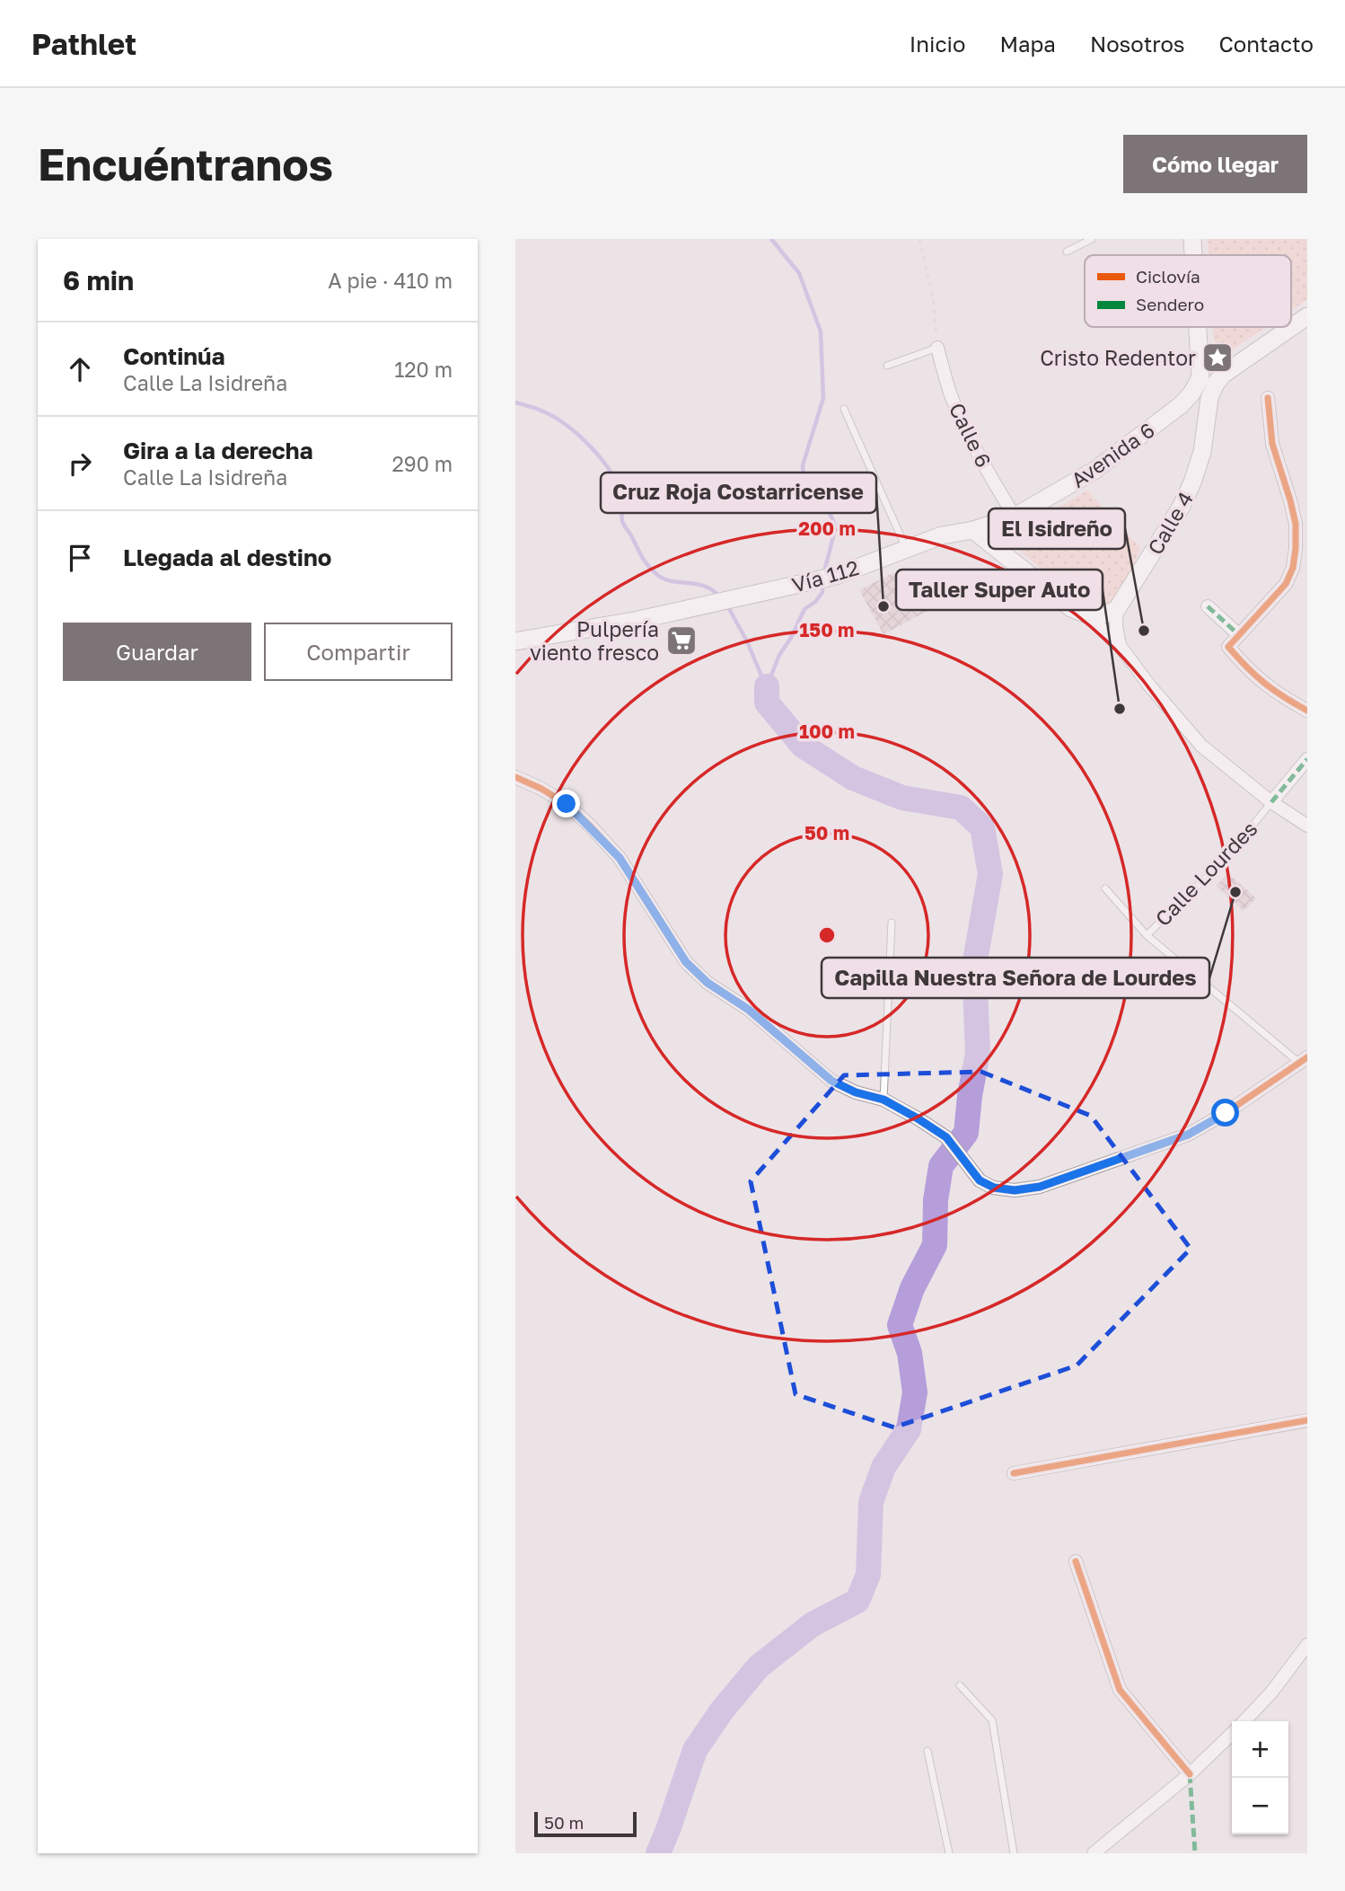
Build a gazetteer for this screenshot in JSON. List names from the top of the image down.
{
  "streets": {
    "main road": ["Avenida 6", "Calle 4", "Vía 112"],
    "street": ["Calle 6"],
    "lane": ["Calle Lourdes"]
  },
  "crossings": [
    ["Calle 6", "Avenida 6"],
    ["Avenida 6", "Vía 112"]
  ],
  "places": {
    "place": ["Cristo Redentor"],
    "other": [
      "Cruz Roja Costarricense",
      "El Isidreño",
      "Taller Super Auto",
      "Capilla Nuestra Señora de Lourdes"
    ],
    "supermarket": ["Pulpería viento fresco"]
  },
  "legend": ["Ciclovía", "Sendero"],
  "scale_bar": "50 m",
  "page": {
    "header": "Pathlet",
    "nav": [
      "Inicio",
      "Mapa",
      "Nosotros",
      "Contacto"
    ],
    "buttons": [
      "Cómo llegar",
      ["Guardar", "Compartir"]
    ],
    "title": "Encuéntranos",
    "heading": ["6 min", "A pie · 410 m"],
    "list": [
      ["Continúa", "Calle La Isidreña", "120 m"],
      ["Gira a la derecha", "Calle La Isidreña", "290 m"],
      "Llegada al destino"
    ],
    "map_buttons": ["+", "−"],
    "scale": "50 m"
  },
  "rings": [
    "200 m",
    "150 m",
    "100 m",
    "50 m"
  ]
}
